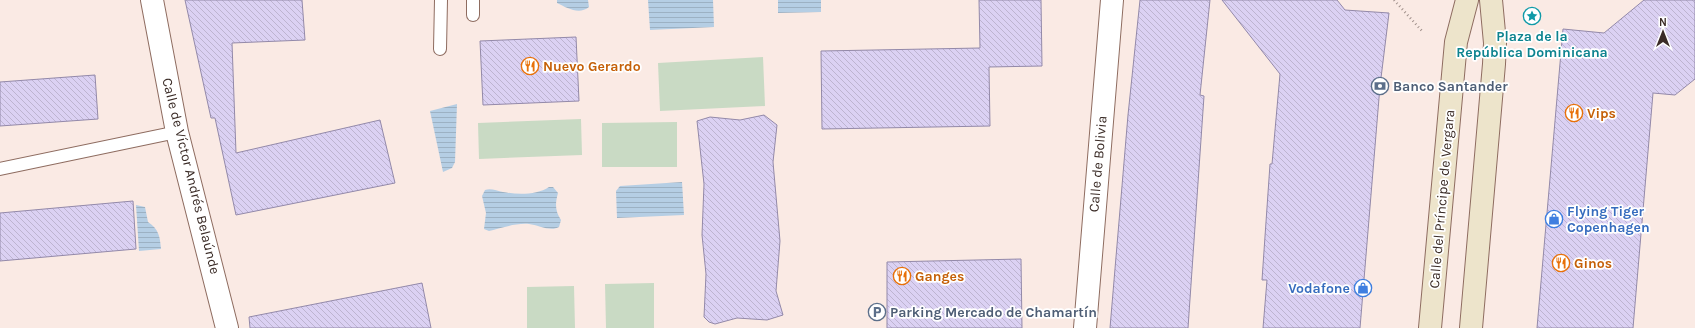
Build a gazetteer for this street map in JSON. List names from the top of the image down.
{
  "streets": {
    "main road": ["Calle del Príncipe de Vergara"],
    "street": ["Calle de Bolivia", "Calle de Víctor Andrés Belaúnde"]
  },
  "places": {
    "place": ["Plaza de la República Dominicana"],
    "restaurant": [
      "Nuevo Gerardo",
      "Vips",
      "Ginos",
      "Ganges"
    ],
    "bank": ["Banco Santander"],
    "shop": ["Flying Tiger Copenhagen", "Vodafone"],
    "parking": ["Parking Mercado de Chamartín"]
  },
  "north": "top"
}
